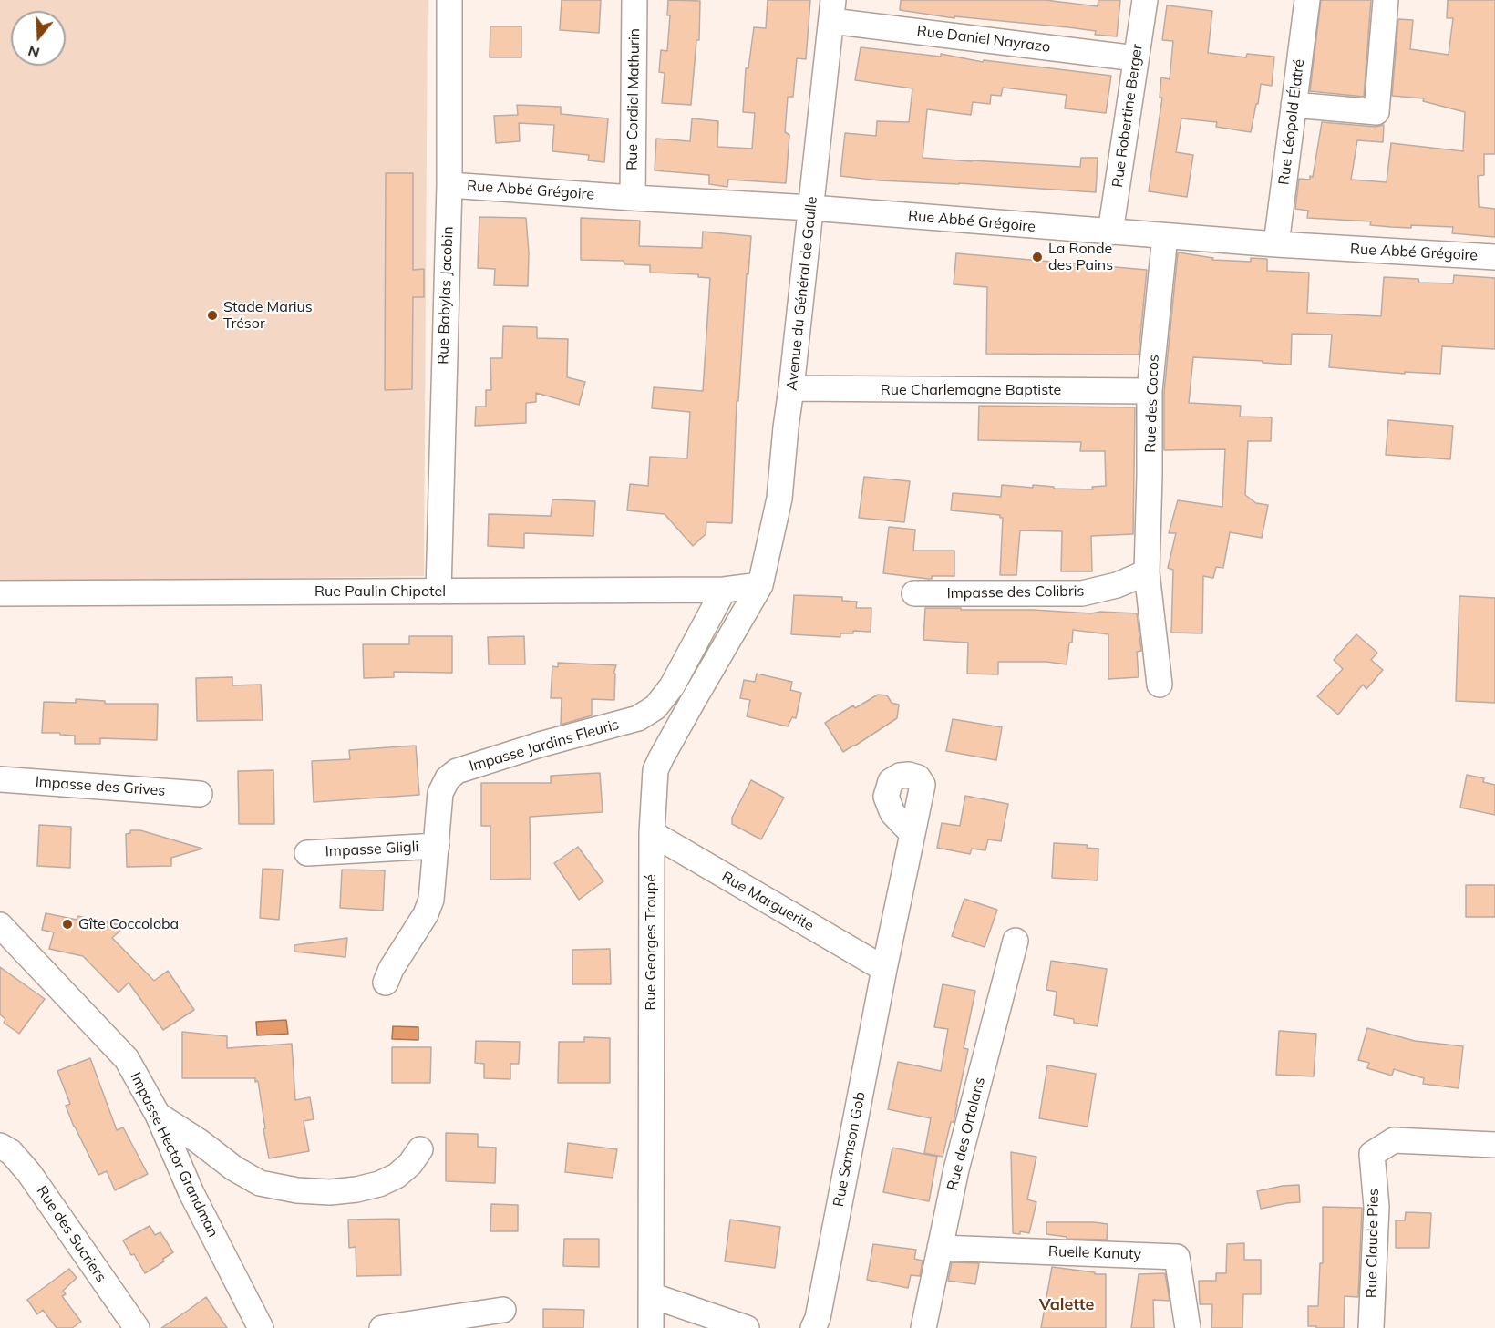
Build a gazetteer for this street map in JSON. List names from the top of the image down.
{
  "streets": {
    "street": [
      "Rue Daniel Nayrazo",
      "Rue Cordial Mathurin",
      "Rue Robertine Berger",
      "Rue Léopold Élatré",
      "Rue Abbé Grégoire",
      "Avenue du Général de Gaulle",
      "Rue Babylas Jacobin",
      "Rue Charlemagne Baptiste",
      "Rue des Cocos",
      "Rue Paulin Chipotel",
      "Impasse des Colibris",
      "Impasse Jardins Fleuris",
      "Impasse des Grives",
      "Impasse Gligli",
      "Rue Marguerite",
      "Rue Georges Troupé",
      "Rue des Ortolans",
      "Rue Samson Gob",
      "Impasse Hector Grandman",
      "Rue des Sucriers",
      "Rue Claude Pies",
      "Ruelle Kanuty"
    ]
  },
  "crossings": [
    ["Rue Daniel Nayrazo", "Rue Robertine Berger"],
    ["Rue Daniel Nayrazo", "Avenue du Général de Gaulle"],
    ["Rue Cordial Mathurin", "Rue Abbé Grégoire"],
    ["Rue Robertine Berger", "Rue Abbé Grégoire"],
    ["Rue Léopold Élatré", "Rue Abbé Grégoire"],
    ["Rue Abbé Grégoire", "Avenue du Général de Gaulle"],
    ["Rue Abbé Grégoire", "Rue Babylas Jacobin"],
    ["Rue Abbé Grégoire", "Rue des Cocos"],
    ["Avenue du Général de Gaulle", "Rue Charlemagne Baptiste"],
    ["Avenue du Général de Gaulle", "Rue Paulin Chipotel"],
    ["Avenue du Général de Gaulle", "Rue Georges Troupé"],
    ["Rue Babylas Jacobin", "Rue Paulin Chipotel"],
    ["Rue Charlemagne Baptiste", "Rue des Cocos"],
    ["Rue des Cocos", "Impasse des Colibris"],
    ["Rue Paulin Chipotel", "Impasse Jardins Fleuris"],
    ["Rue Paulin Chipotel", "Rue Georges Troupé"],
    ["Impasse Jardins Fleuris", "Impasse Gligli"],
    ["Rue Marguerite", "Rue Georges Troupé"],
    ["Rue Marguerite", "Rue Samson Gob"],
    ["Rue des Ortolans", "Ruelle Kanuty"]
  ],
  "districts": ["Valette"],
  "places": ["La Ronde des Pains", "Stade Marius Trésor", "Gîte Coccoloba"],
  "north": "bottom"
}
